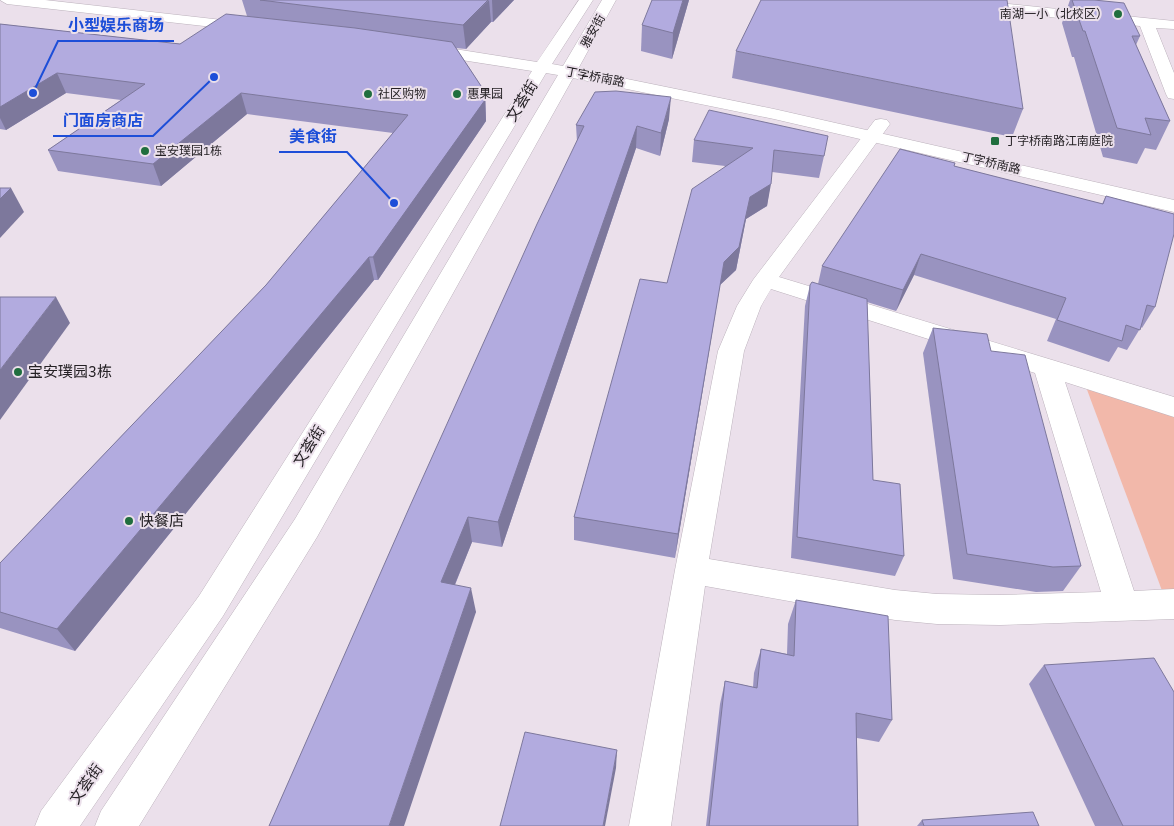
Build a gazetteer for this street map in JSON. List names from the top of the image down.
{
  "streets": {
    "main road": ["雅安街", "丁字桥南路", "文荟街"]
  },
  "crossings": [
    ["雅安街", "丁字桥南路"],
    ["雅安街", "文荟街"],
    ["丁字桥南路", "文荟街"]
  ],
  "places": {
    "other": [
      "南湖一小（北校区）",
      "门面房商店",
      "小型娱乐商场",
      "社区购物",
      "惠果园",
      "宝安璞园1栋",
      "美食街",
      "宝安璞园3栋",
      "快餐店"
    ],
    "transit": ["丁字桥南路江南庭院"]
  }
}
